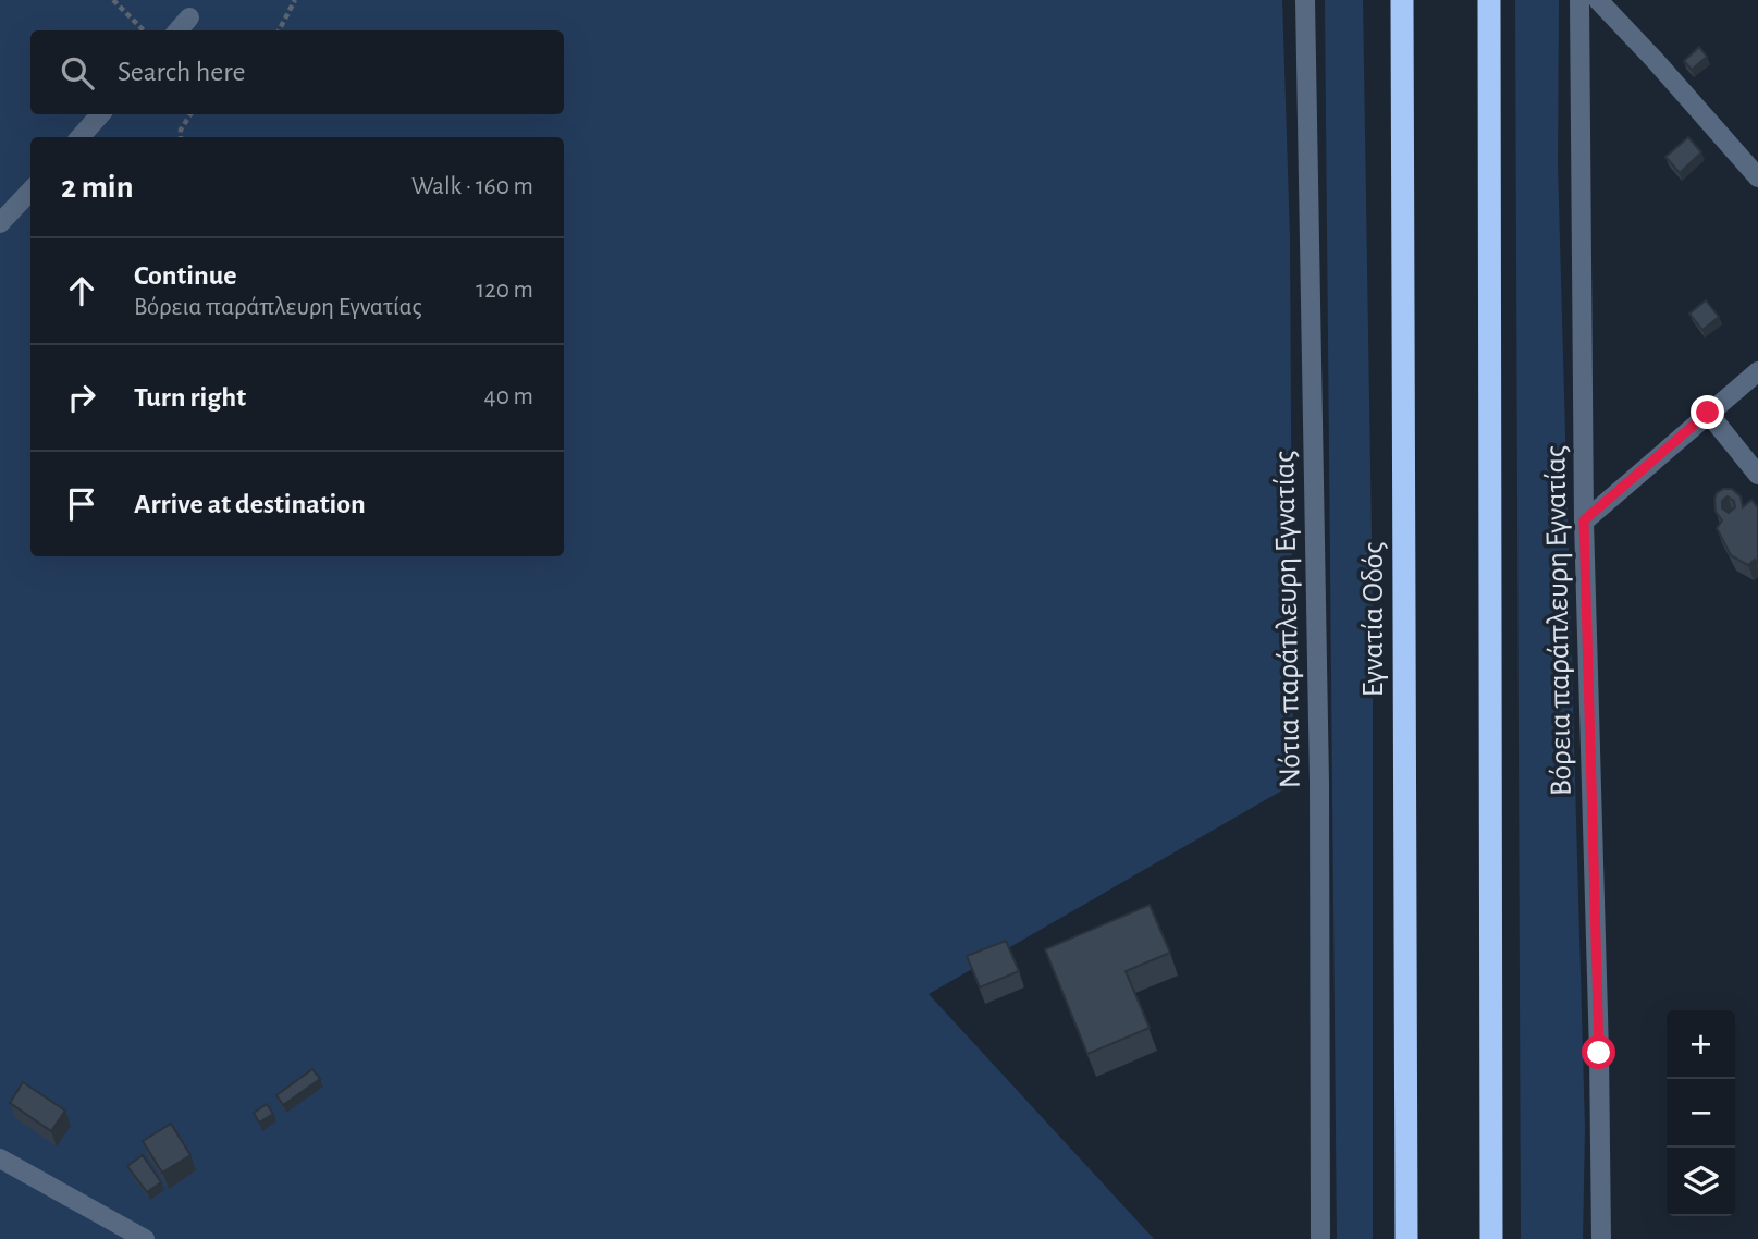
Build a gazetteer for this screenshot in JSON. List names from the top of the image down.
{
  "streets": {
    "highway": ["Εγνατία Οδός"],
    "street": ["Νότια παράπλευρη Εγνατίας", "Βόρεια παράπλευρη Εγνατίας"]
  },
  "page": {
    "search": "Search here",
    "heading": ["2 min", "Walk · 160 m"],
    "list": [
      ["Continue", "Βόρεια παράπλευρη Εγνατίας", "120 m"],
      ["Turn right", "40 m"],
      "Arrive at destination"
    ],
    "map_buttons": ["+", "−"]
  }
}
